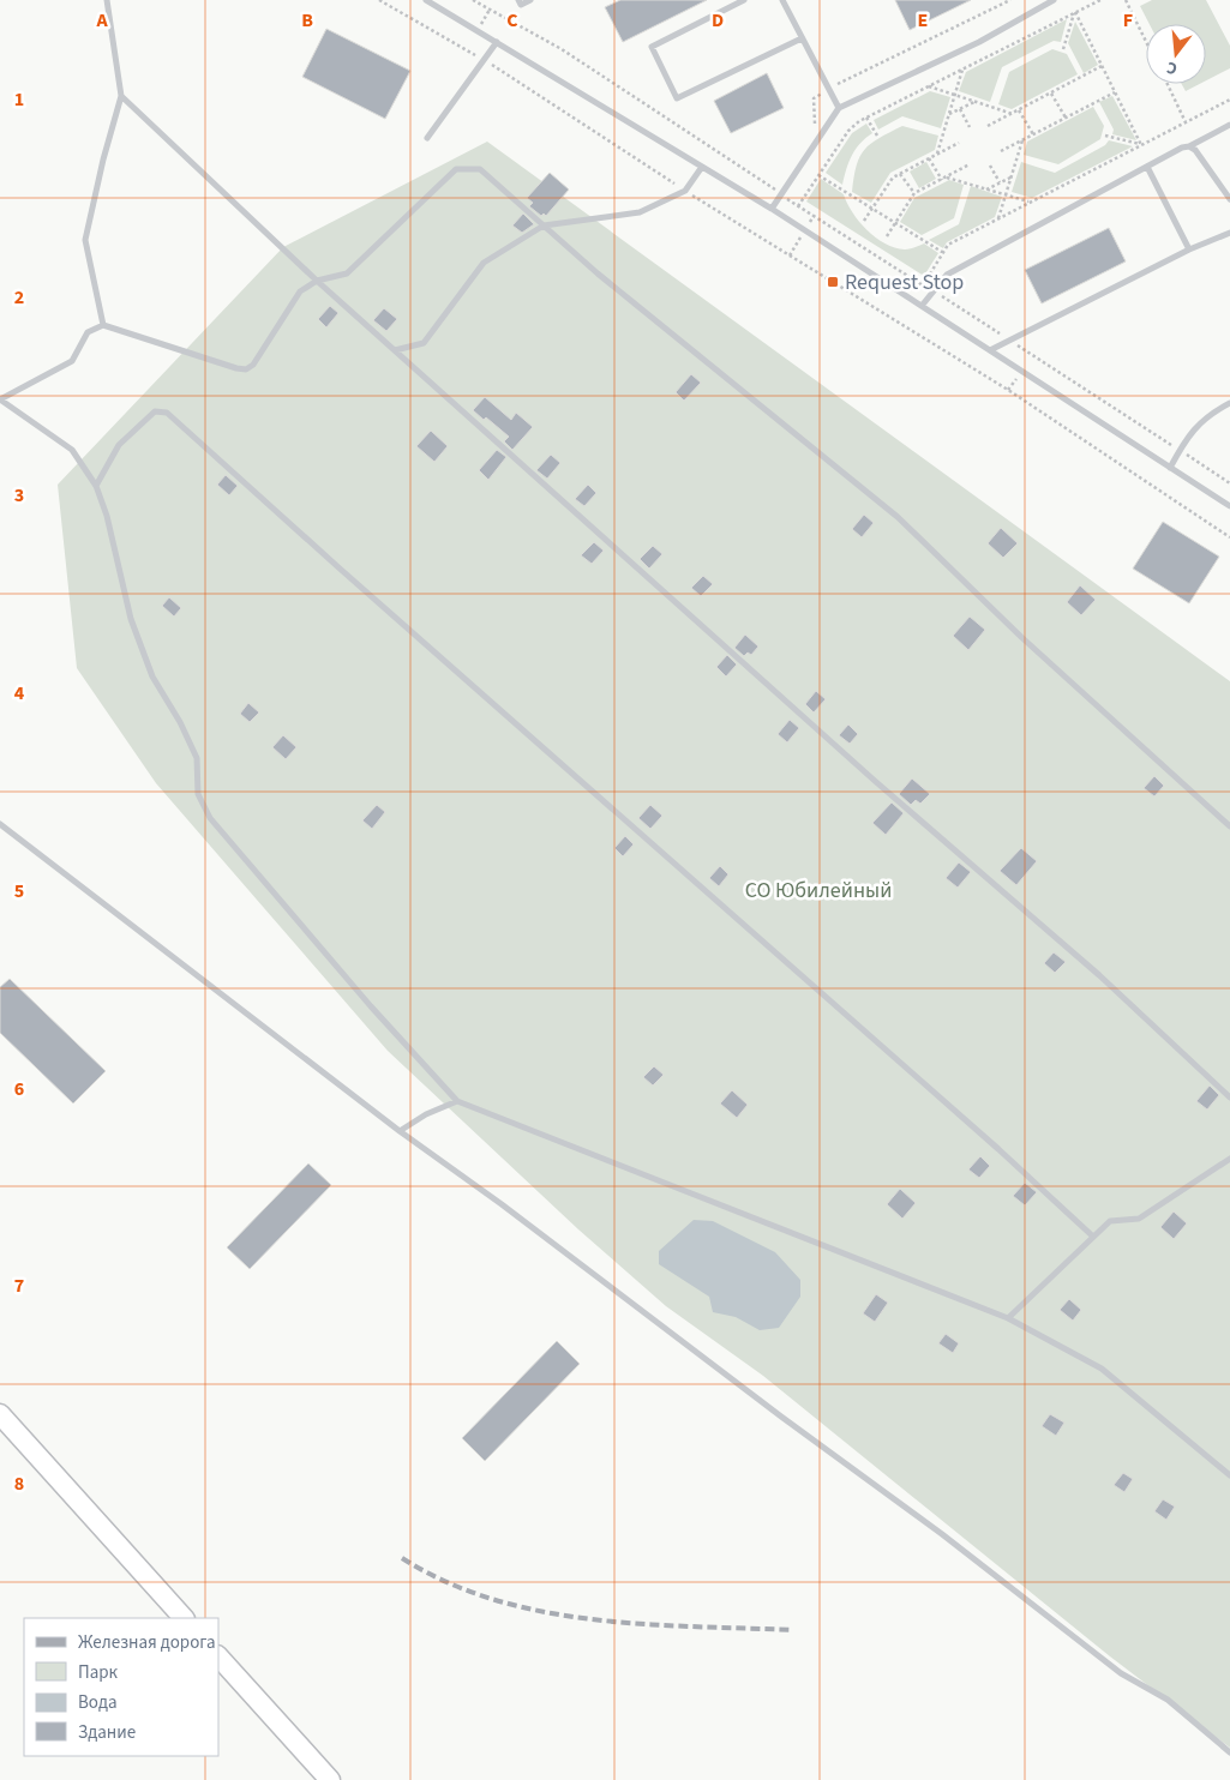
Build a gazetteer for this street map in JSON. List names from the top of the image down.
{
  "parks": ["СО Юбилейный"],
  "places": {
    "transit": ["Request Stop"]
  },
  "legend": [
    "Железная дорога",
    "Парк",
    "Вода",
    "Здание"
  ],
  "north": "bottom",
  "grid": {
    "columns": [
      "A",
      "B",
      "C",
      "D",
      "E",
      "F"
    ],
    "rows": [
      "1",
      "2",
      "3",
      "4",
      "5",
      "6",
      "7",
      "8"
    ]
  }
}
